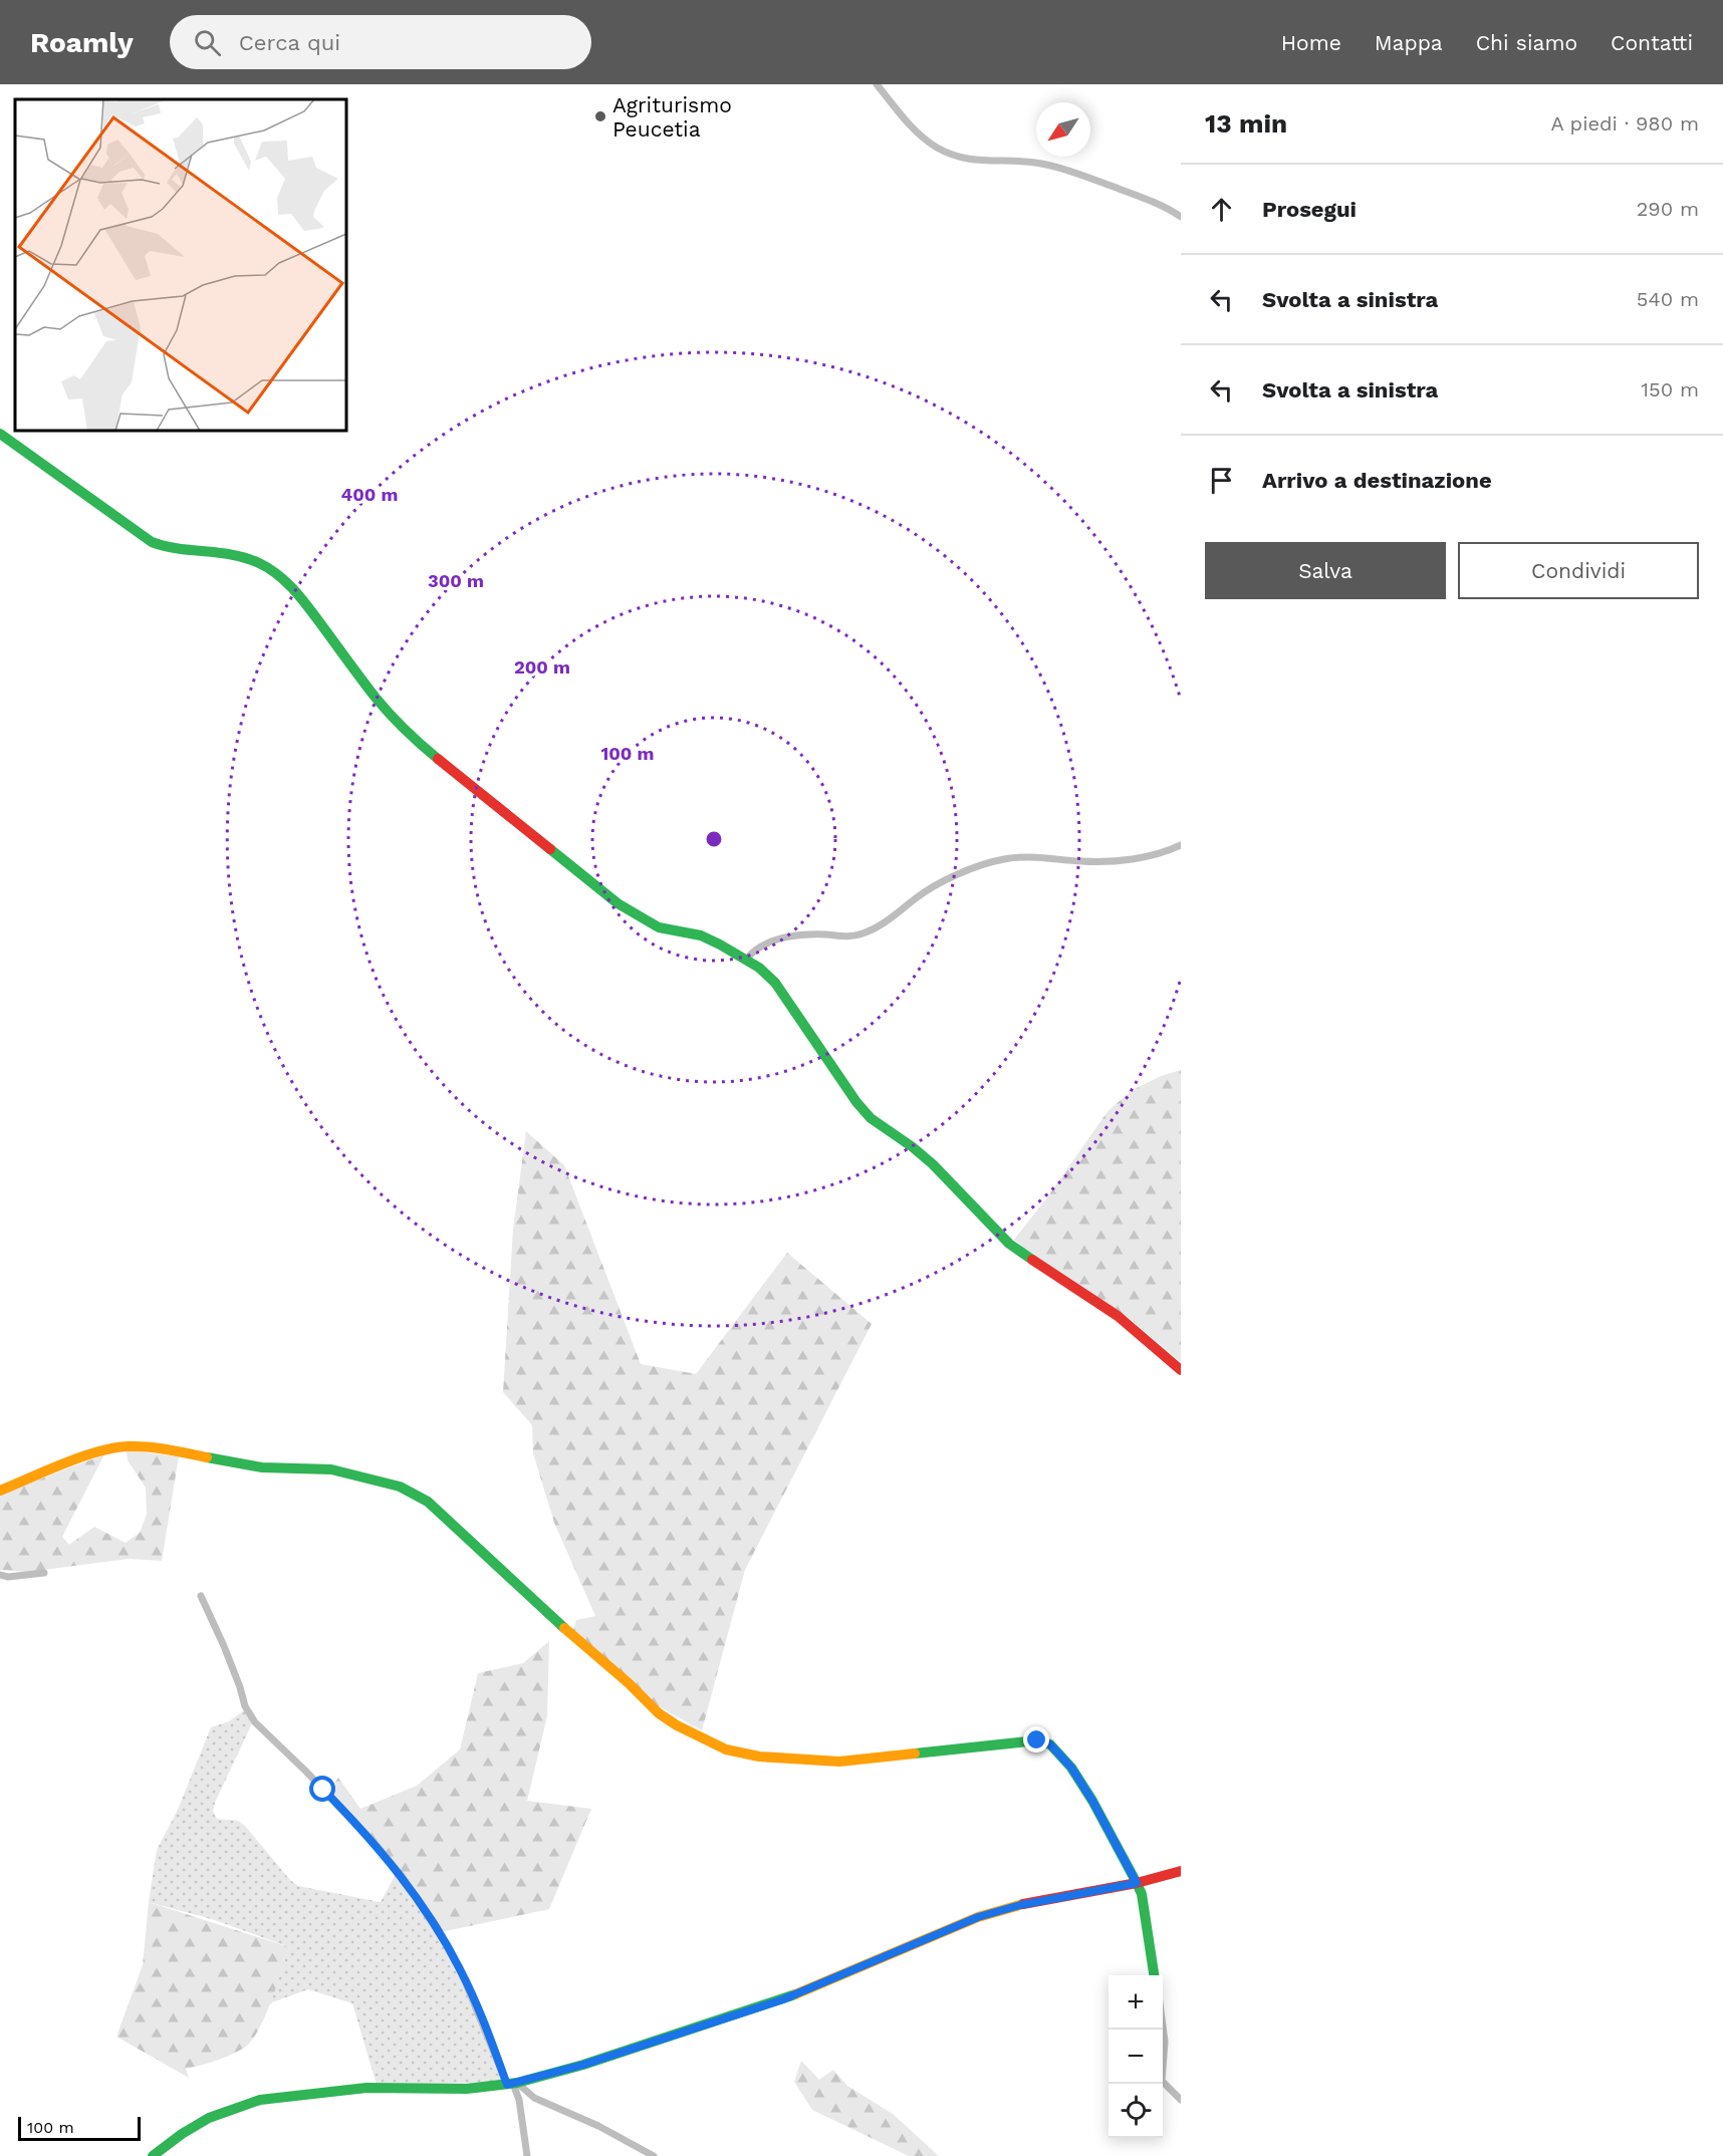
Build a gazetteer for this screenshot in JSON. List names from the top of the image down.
{
  "places": ["Agriturismo Peucetia"],
  "scale_bar": "100 m",
  "north": "bottom left",
  "page": {
    "header": "Roamly",
    "search": "Cerca qui",
    "nav": [
      "Home",
      "Mappa",
      "Chi siamo",
      "Contatti"
    ],
    "heading": ["13 min", "A piedi · 980 m"],
    "list": [
      ["Prosegui", "290 m"],
      ["Svolta a sinistra", "540 m"],
      ["Svolta a sinistra", "150 m"],
      "Arrivo a destinazione"
    ],
    "buttons": ["Salva", "Condividi"],
    "map_buttons": ["+", "−"],
    "scale": "100 m"
  },
  "rings": [
    "400 m",
    "300 m",
    "200 m",
    "100 m"
  ]
}
